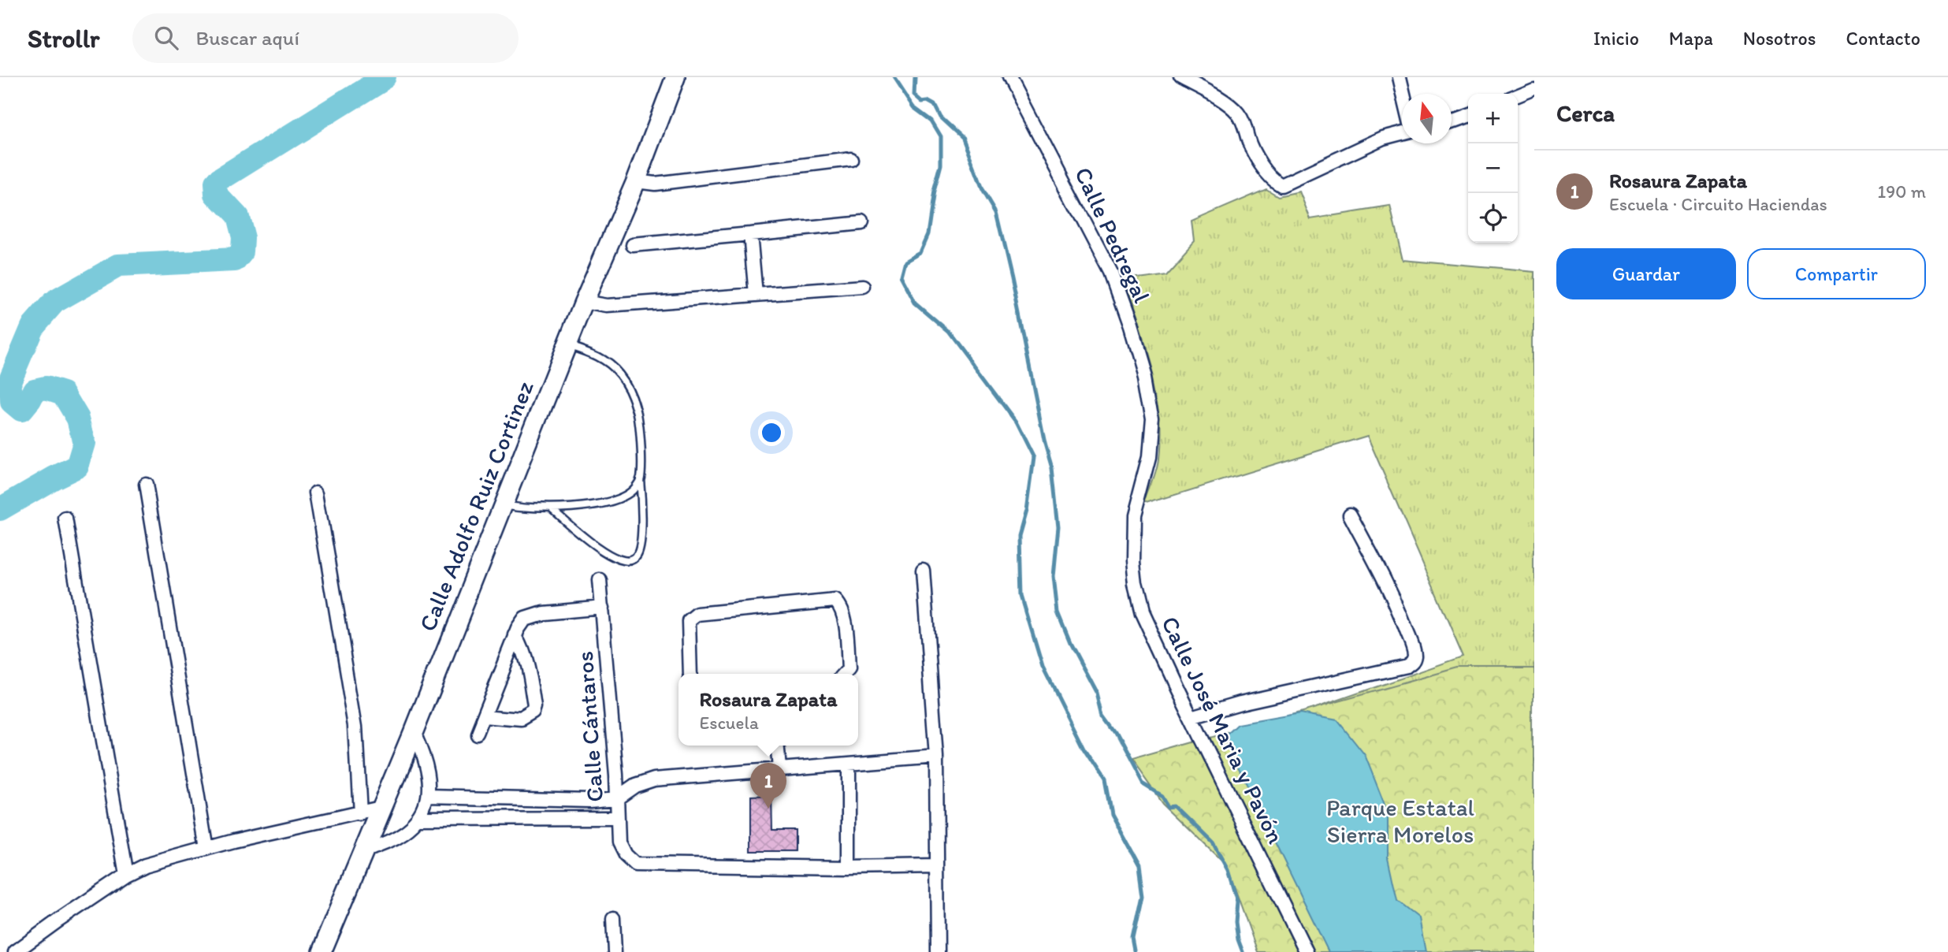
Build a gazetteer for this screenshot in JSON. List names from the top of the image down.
{
  "streets": {
    "main road": ["Calle Adolfo Ruiz Cortinez"],
    "street": ["Calle Pedregal", "Calle Cántaros", "Calle José Maria y Pavón"]
  },
  "crossings": [
    ["Calle Pedregal", "Calle José Maria y Pavón"]
  ],
  "parks": ["Parque Estatal Sierra Morelos"],
  "north": "top",
  "page": {
    "header": "Strollr",
    "search": "Buscar aquí",
    "nav": [
      "Inicio",
      "Mapa",
      "Nosotros",
      "Contacto"
    ],
    "heading": "Cerca",
    "map_buttons": ["+", "−"],
    "list": [
      {
        "mark": "1",
        "name": "Rosaura Zapata",
        "note": "Escuela · Circuito Haciendas",
        "value": "190 m"
      }
    ],
    "buttons": ["Guardar", "Compartir"],
    "popup": ["Rosaura Zapata", "Escuela"],
    "pins": "1"
  }
}
